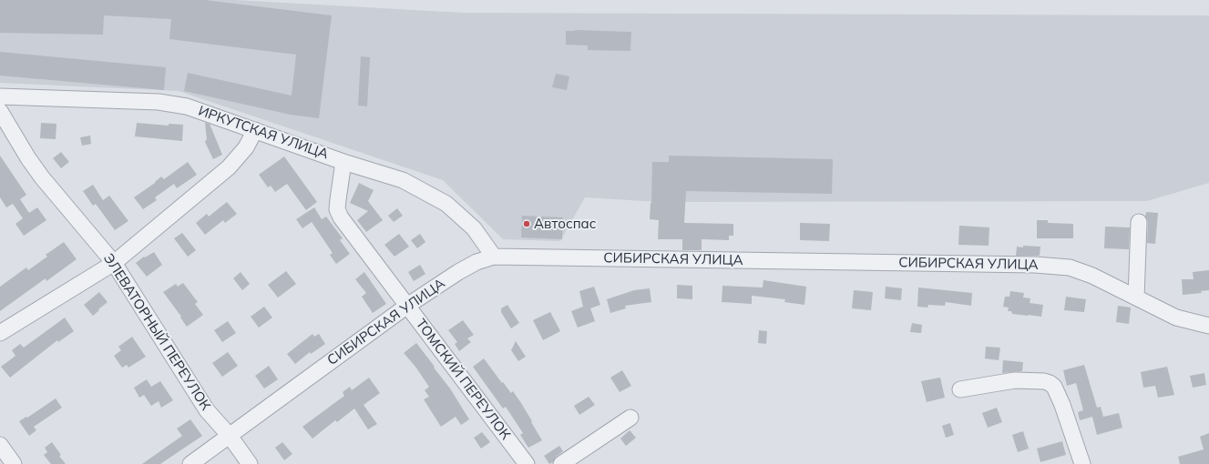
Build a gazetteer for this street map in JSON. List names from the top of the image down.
{
  "streets": {
    "street": [
      "ИРКУТСКАЯ УЛИЦА",
      "СИБИРСКАЯ УЛИЦА",
      "ЭЛЕВАТОРНЫЙ ПЕРЕУЛОК",
      "ТОМСКИЙ ПЕРЕУЛОК"
    ]
  },
  "crossings": [
    ["ИРКУТСКАЯ УЛИЦА", "СИБИРСКАЯ УЛИЦА"],
    ["ИРКУТСКАЯ УЛИЦА", "ТОМСКИЙ ПЕРЕУЛОК"],
    ["СИБИРСКАЯ УЛИЦА", "ЭЛЕВАТОРНЫЙ ПЕРЕУЛОК"],
    ["СИБИРСКАЯ УЛИЦА", "ТОМСКИЙ ПЕРЕУЛОК"]
  ],
  "places": ["Автоспас"]
}
